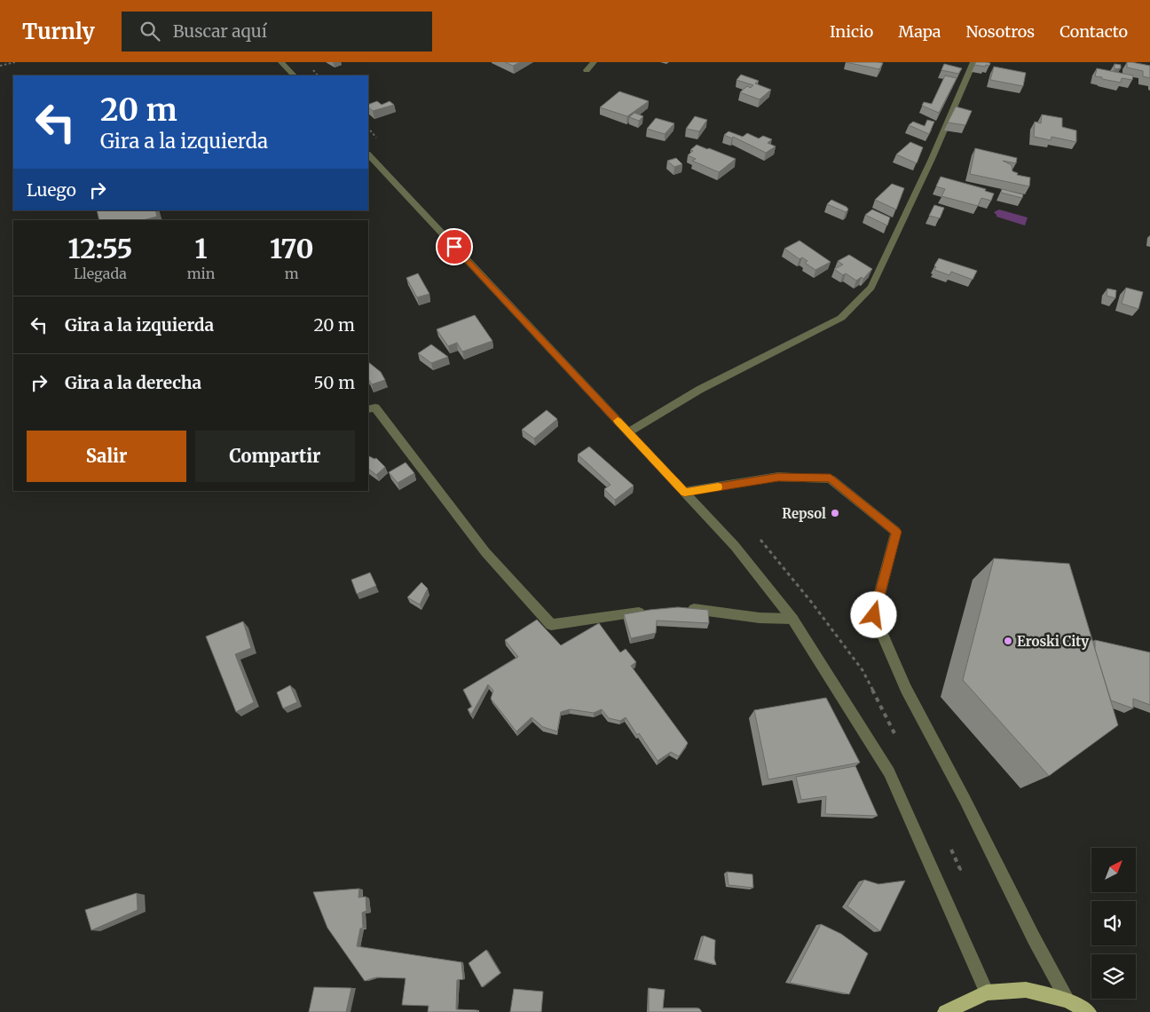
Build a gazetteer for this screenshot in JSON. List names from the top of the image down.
{
  "places": ["Repsol", "Eroski City"],
  "north": "top right",
  "page": {
    "header": "Turnly",
    "search": "Buscar aquí",
    "nav": [
      "Inicio",
      "Mapa",
      "Nosotros",
      "Contacto"
    ],
    "turn": ["20 m", "Gira a la izquierda"],
    "then": "Luego",
    "eta": [
      "12:55",
      "Llegada",
      "1",
      "min",
      "170",
      "m"
    ],
    "list": [
      {
        "name": "Gira a la izquierda",
        "value": "20 m"
      },
      {
        "name": "Gira a la derecha",
        "value": "50 m"
      }
    ],
    "buttons": ["Salir", "Compartir"]
  }
}
